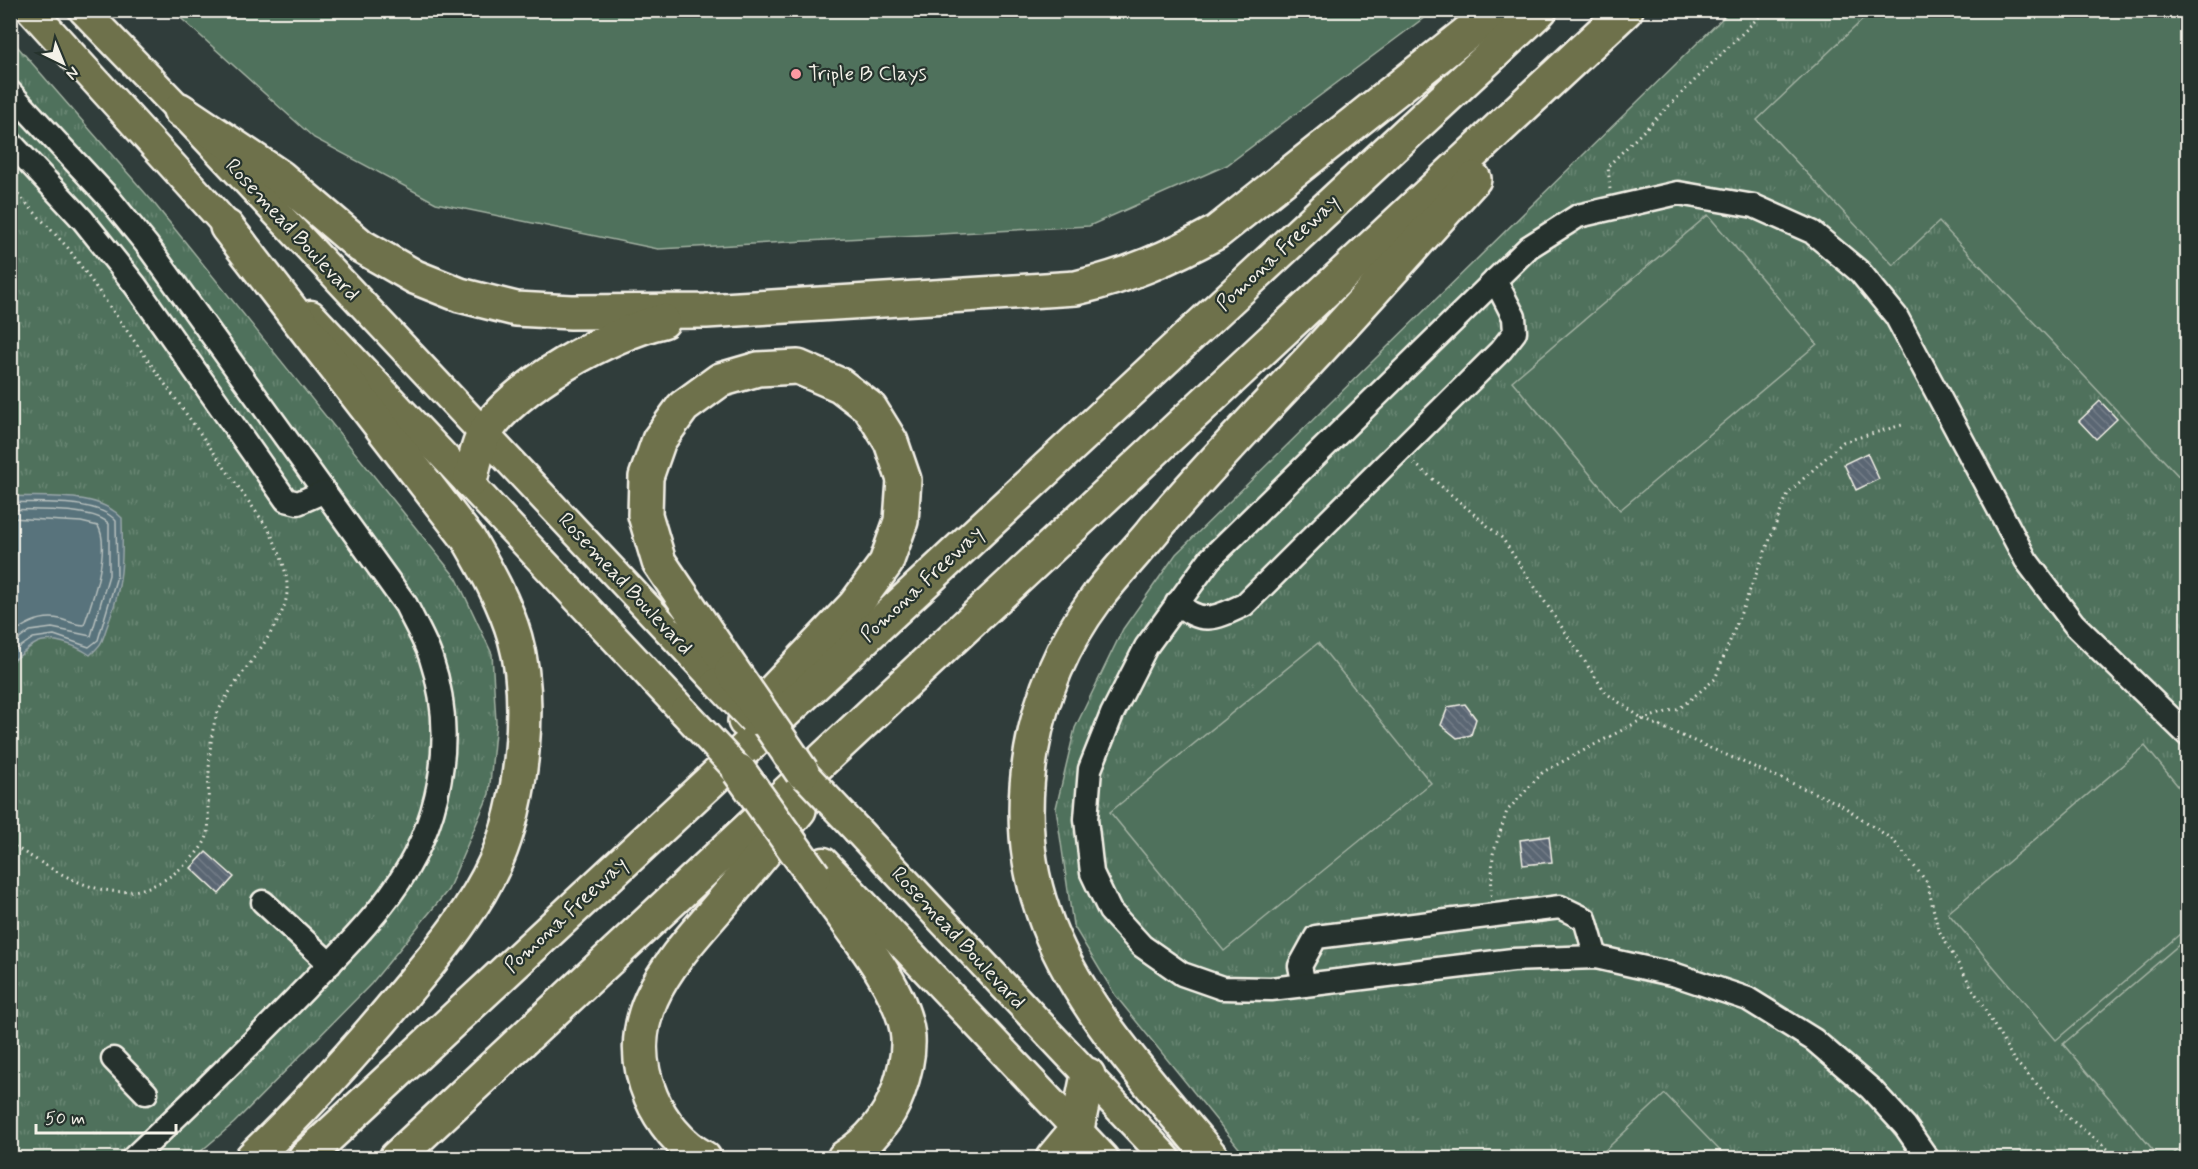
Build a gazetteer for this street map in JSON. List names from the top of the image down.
{
  "streets": {
    "highway": ["Pomona Freeway"],
    "main road": ["Rosemead Boulevard"]
  },
  "places": ["Triple B Clays"],
  "scale_bar": "50 m",
  "north": "bottom right"
}
